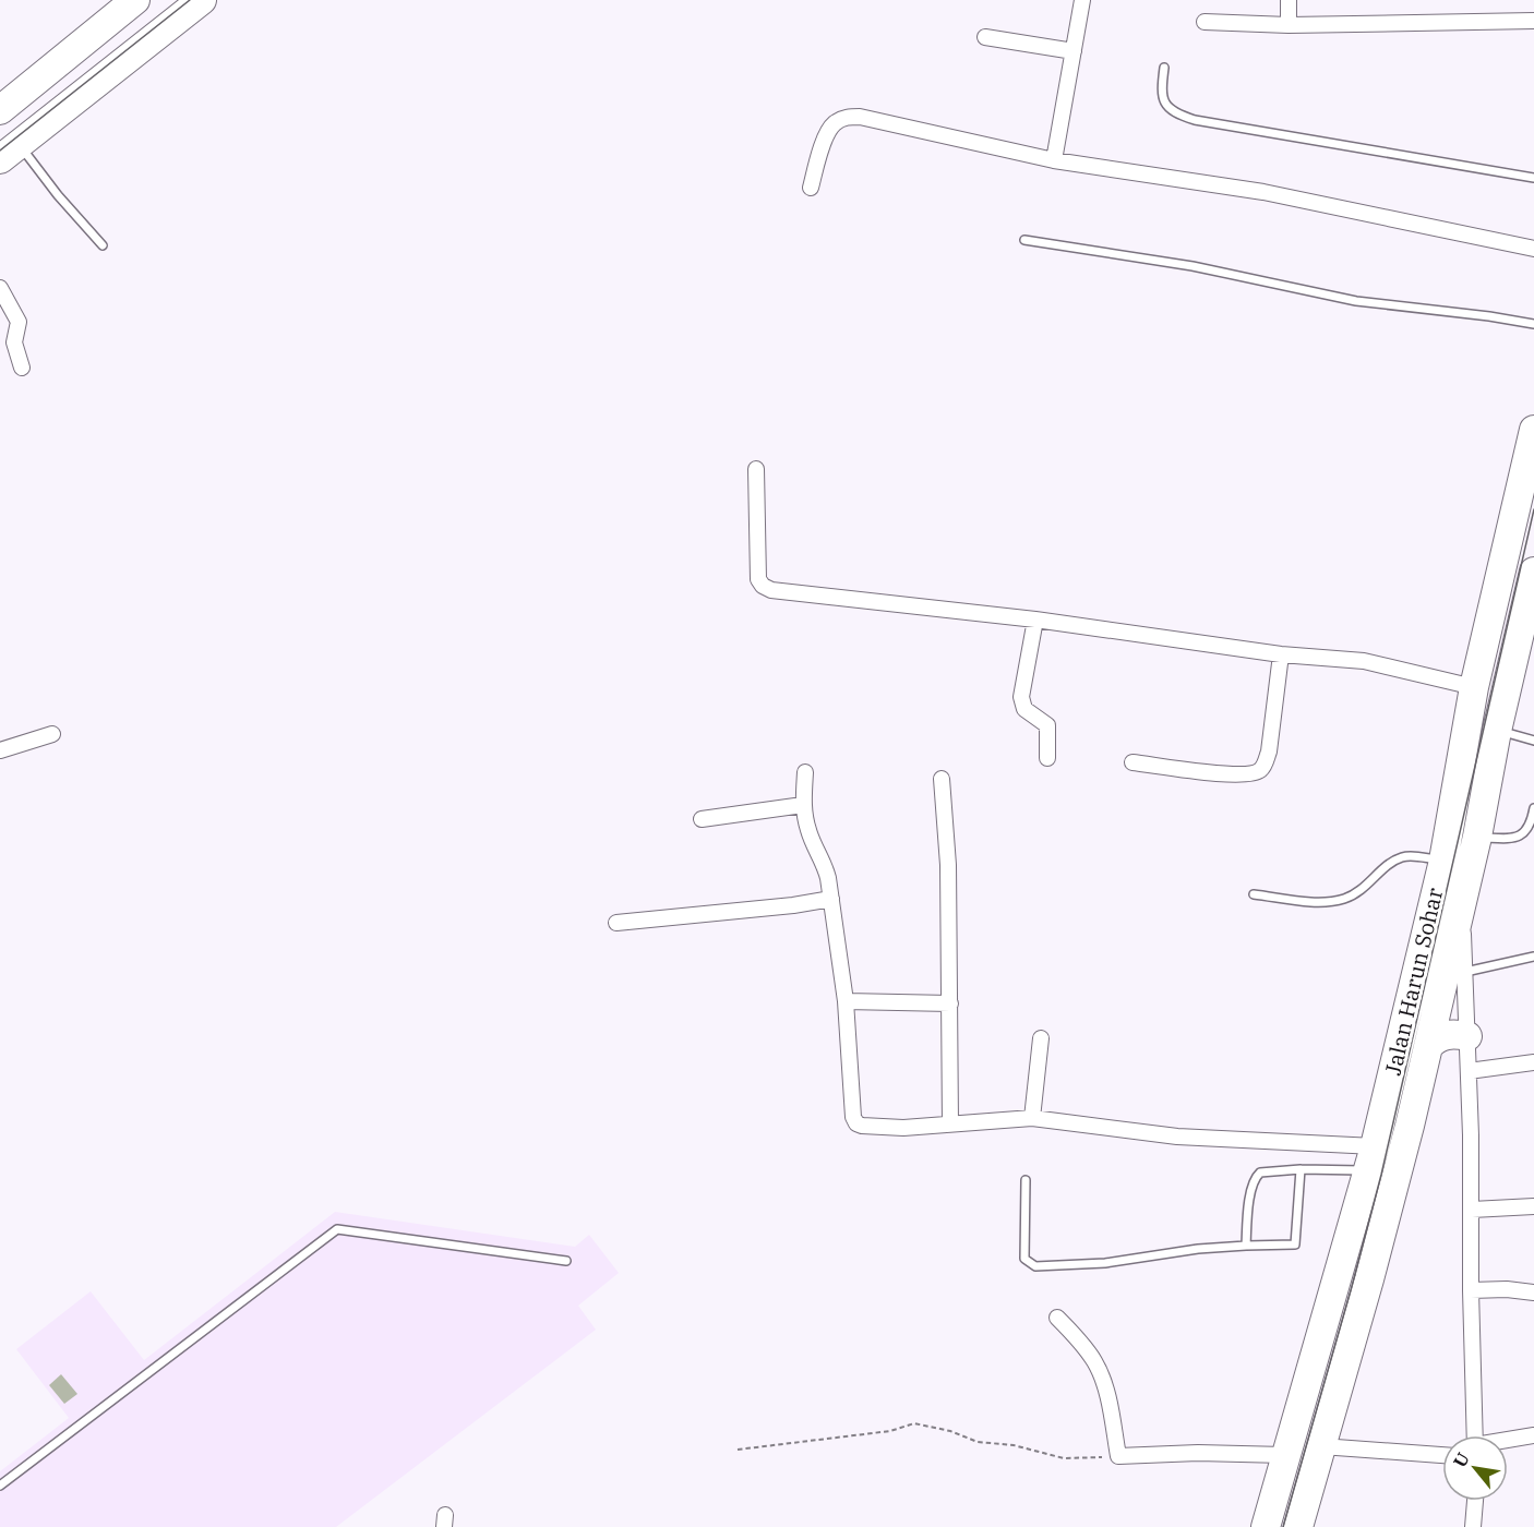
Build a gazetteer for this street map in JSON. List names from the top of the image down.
{
  "streets": {
    "highway": ["Jalan Harun Sohar"]
  },
  "north": "top left"
}
